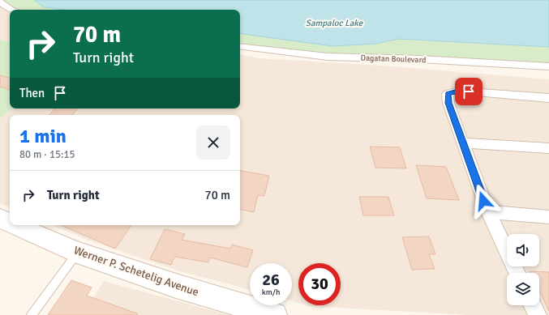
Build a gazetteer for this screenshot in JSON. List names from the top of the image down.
{
  "streets": {
    "main road": ["Werner P. Schetelig Avenue"],
    "street": ["Dagatan Boulevard"]
  },
  "water": ["Sampaloc Lake"],
  "page": {
    "turn": ["70 m", "Turn right"],
    "then": "Then",
    "heading": ["1 min", "80 m · 15:15"],
    "list": [
      {
        "name": "Turn right",
        "value": "70 m"
      }
    ],
    "speed": "26 km/h",
    "limit": "30"
  }
}
